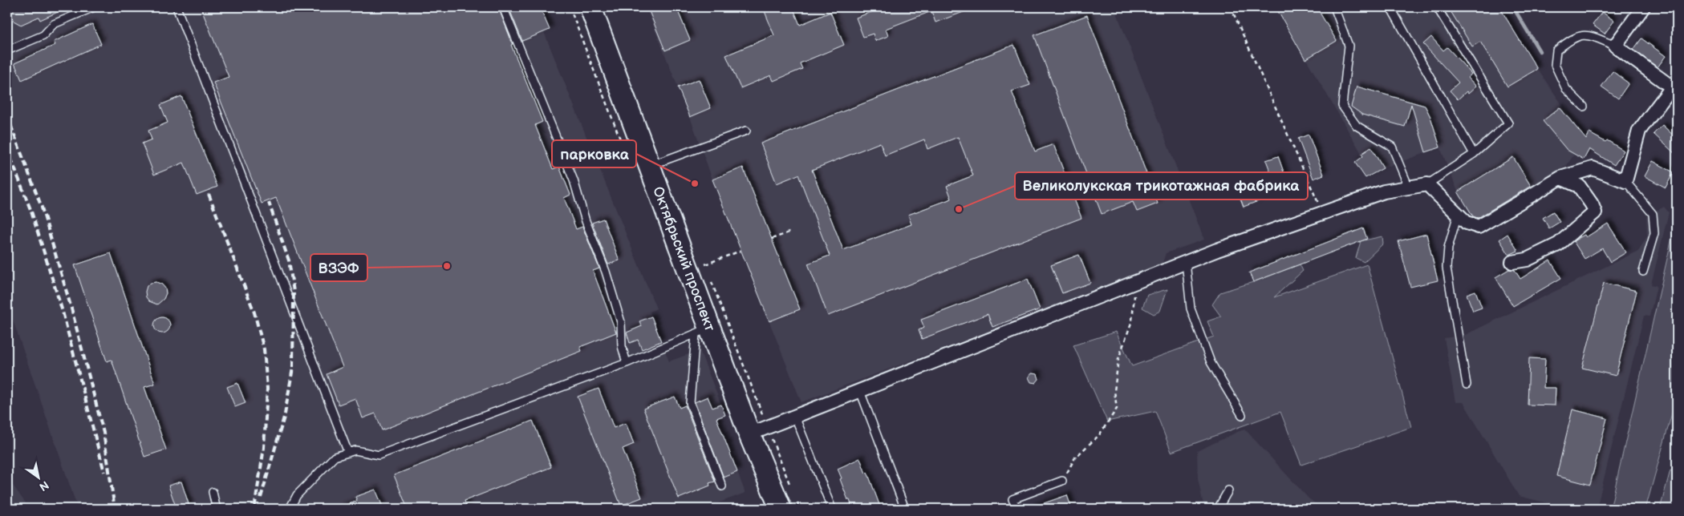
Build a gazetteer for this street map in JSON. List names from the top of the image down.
{
  "streets": {
    "main road": ["Октябрьский проспект"]
  },
  "places": ["парковка", "Великолукская трикотажная фабрика", "ВЗЭФ"],
  "north": "bottom right"
}
